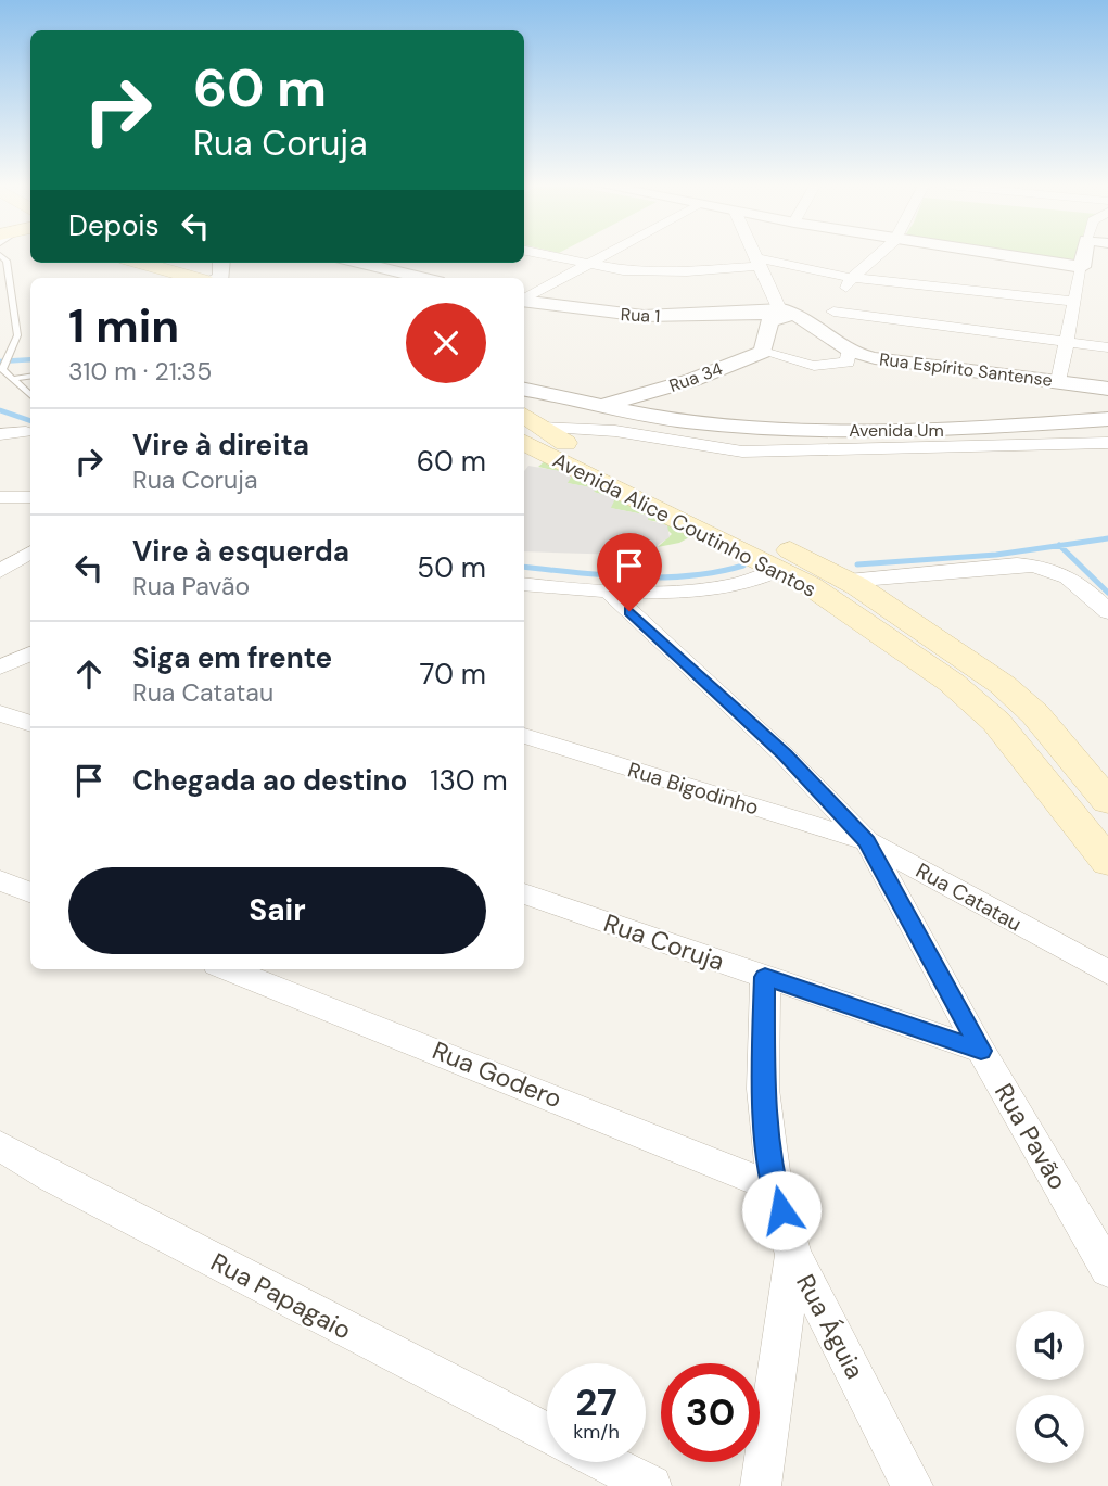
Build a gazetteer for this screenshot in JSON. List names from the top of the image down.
{
  "streets": {
    "main road": ["Avenida Alice Coutinho Santos"],
    "street": [
      "Rua 1",
      "Rua Espírito Santense",
      "Rua 34",
      "Avenida Um",
      "Rua Bigodinho",
      "Rua Catatau",
      "Rua Coruja",
      "Rua Godero",
      "Rua Pavão",
      "Rua Papagaio",
      "Rua Águia"
    ]
  },
  "crossings": [
    ["Rua 1", "Rua Espírito Santense"],
    ["Rua 34", "Avenida Um"],
    ["Avenida Um", "Avenida Alice Coutinho Santos"],
    ["Rua Bigodinho", "Rua Catatau"],
    ["Rua Bigodinho", "Rua Pavão"],
    ["Rua Catatau", "Rua Pavão"],
    ["Rua Coruja", "Rua Pavão"],
    ["Rua Coruja", "Rua Águia"],
    ["Rua Godero", "Rua Águia"]
  ],
  "page": {
    "turn": ["60 m", "Rua Coruja"],
    "then": "Depois",
    "heading": ["1 min", "310 m · 21:35"],
    "list": [
      {
        "name": "Vire à direita",
        "note": "Rua Coruja",
        "value": "60 m"
      },
      {
        "name": "Vire à esquerda",
        "note": "Rua Pavão",
        "value": "50 m"
      },
      {
        "name": "Siga em frente",
        "note": "Rua Catatau",
        "value": "70 m"
      },
      {
        "name": "Chegada ao destino",
        "value": "130 m"
      }
    ],
    "buttons": "Sair",
    "speed": "27 km/h",
    "limit": "30"
  }
}
